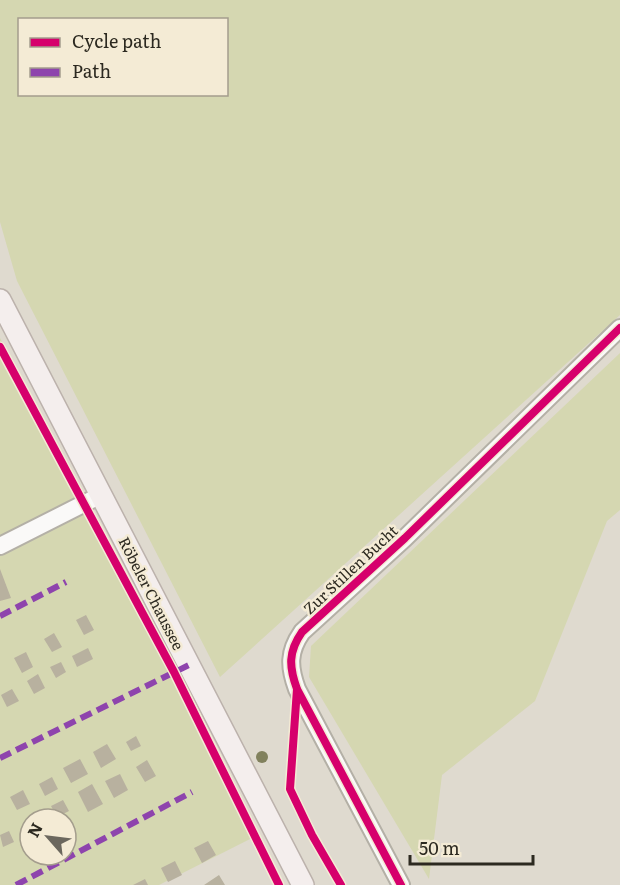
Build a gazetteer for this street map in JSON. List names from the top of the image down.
{
  "streets": {
    "main road": ["Röbeler Chaussee"],
    "street": ["Zur Stillen Bucht"]
  },
  "legend": ["Cycle path", "Path"],
  "scale_bar": "50 m",
  "north": "top left"
}
